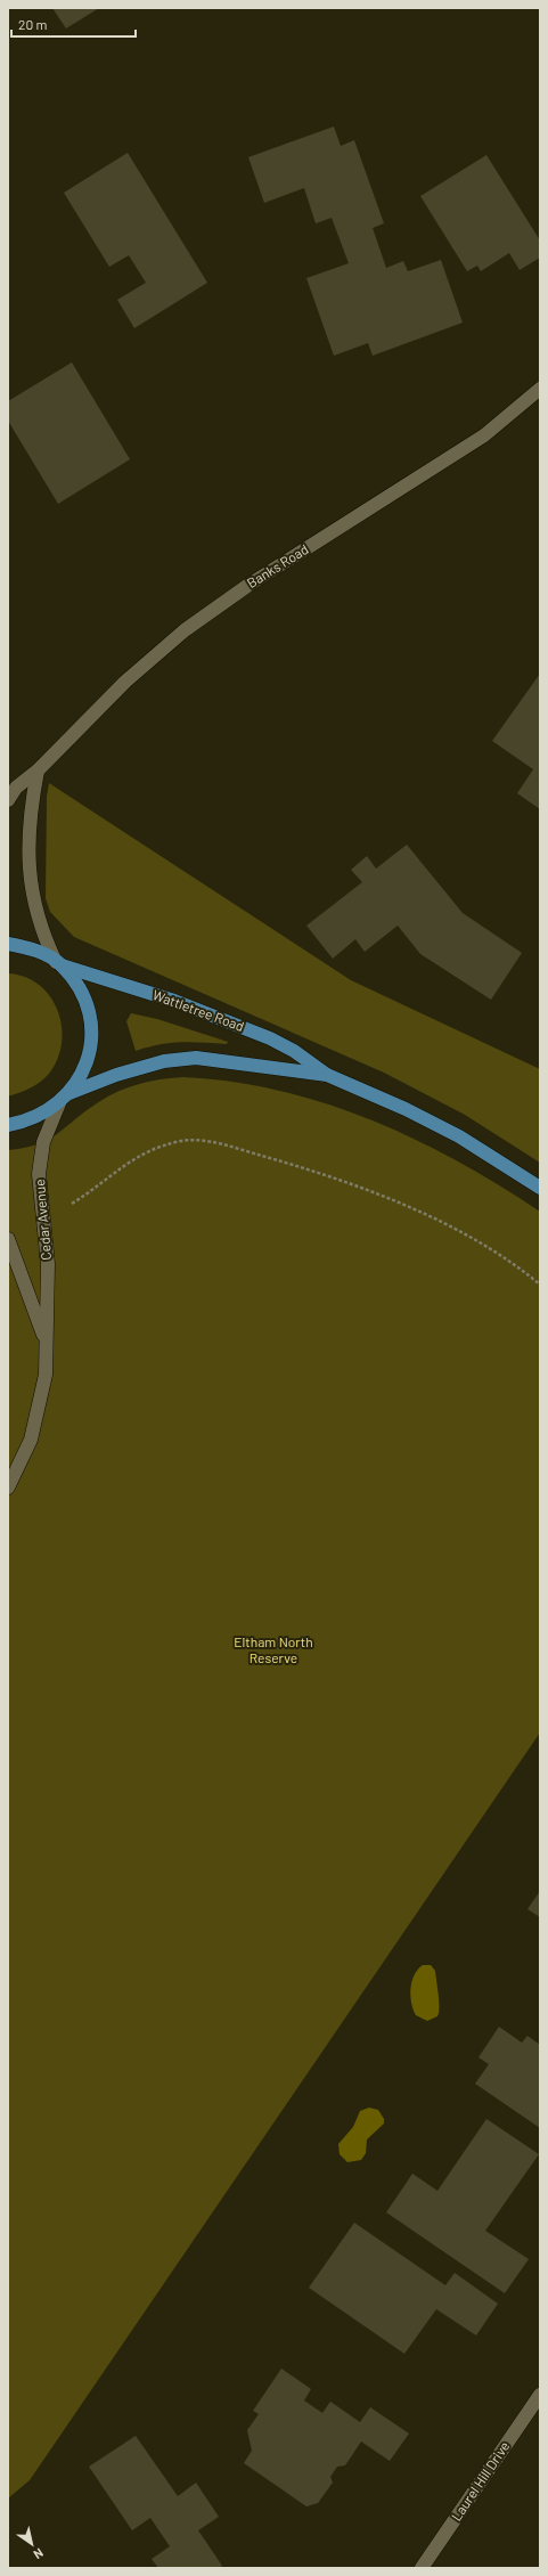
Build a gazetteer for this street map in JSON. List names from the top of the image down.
{
  "streets": {
    "main road": ["Wattletree Road"],
    "street": ["Banks Road", "Cedar Avenue", "Laurel Hill Drive"]
  },
  "parks": ["Eltham North Reserve"],
  "scale_bar": "20 m",
  "north": "bottom right"
}
